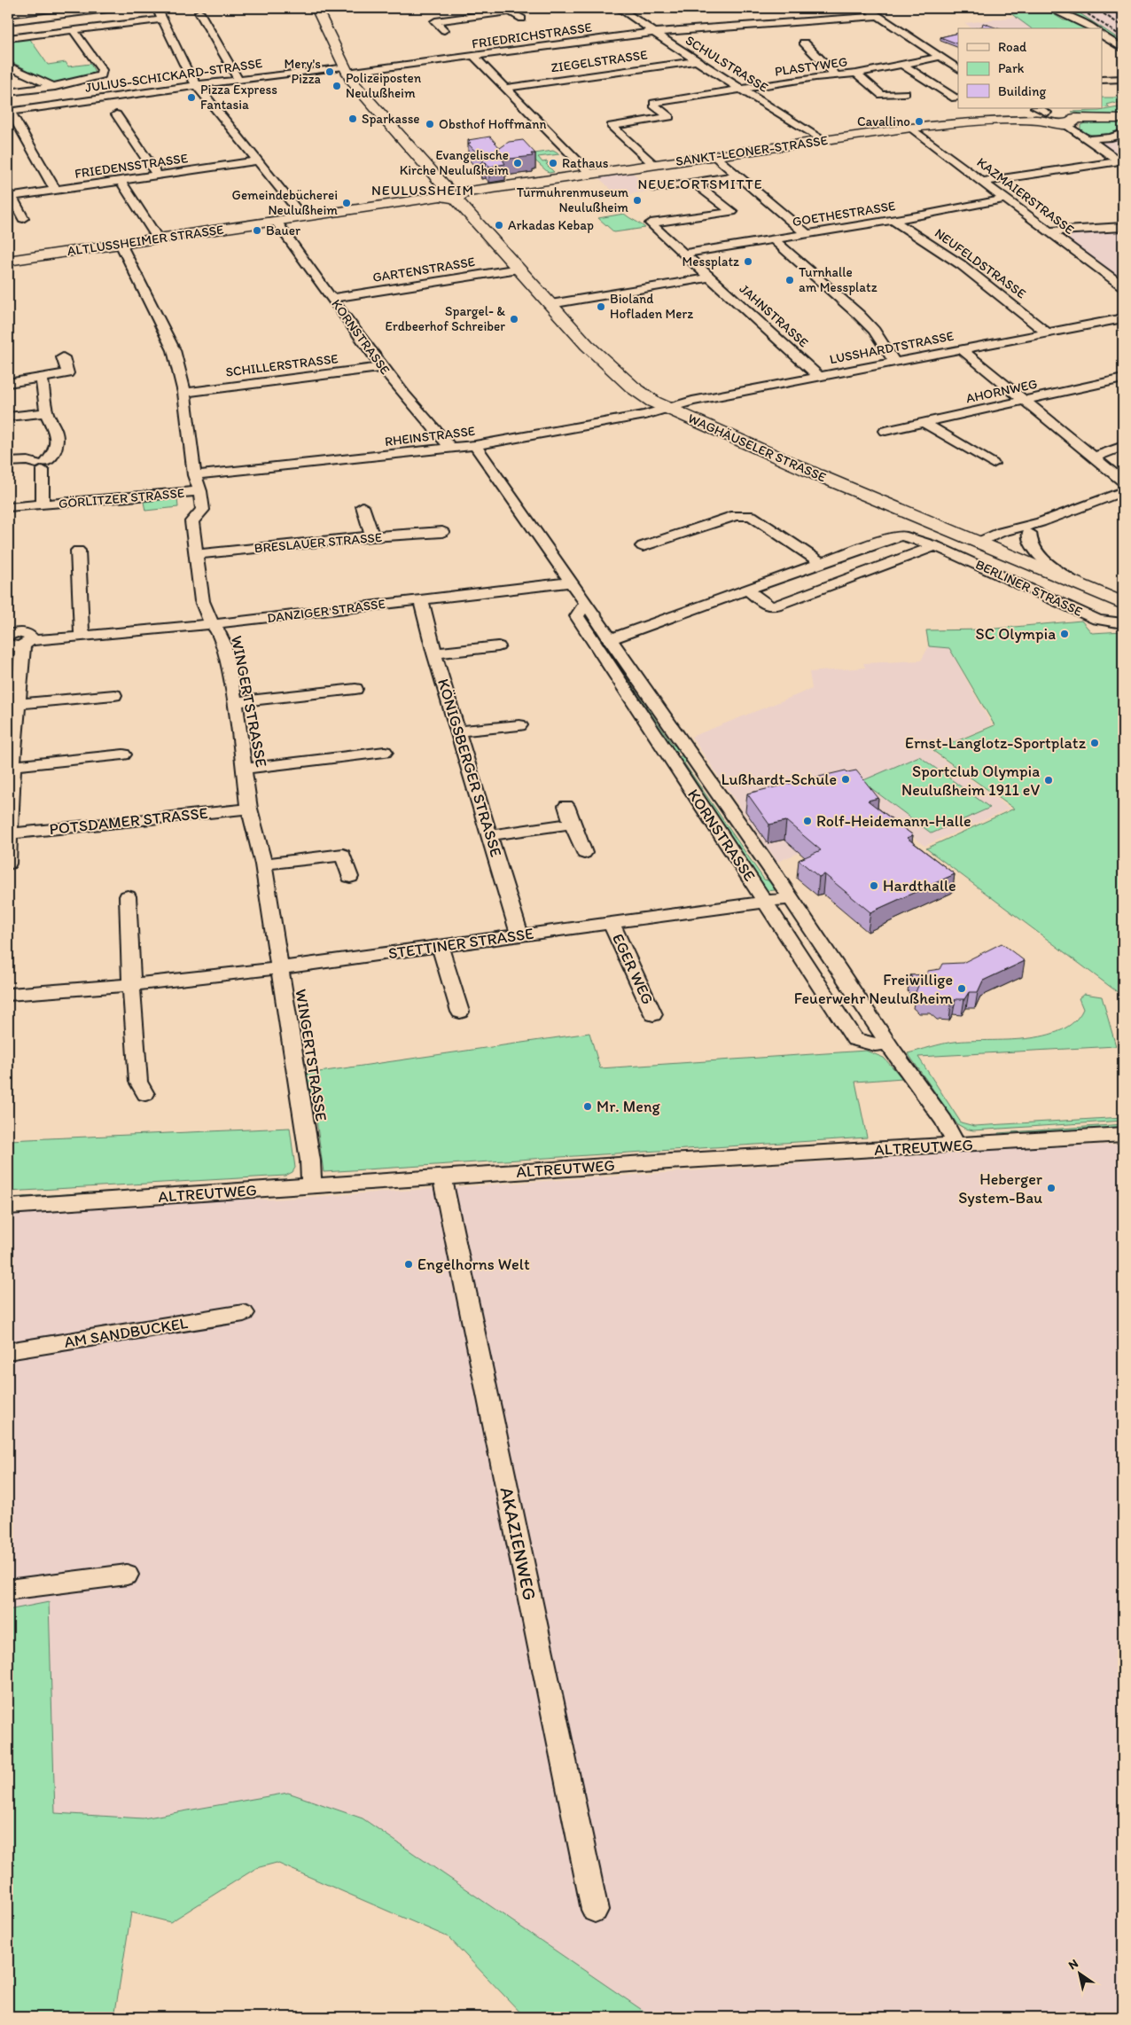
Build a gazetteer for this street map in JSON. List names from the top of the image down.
{
  "streets": {
    "street": [
      "FRIEDRICHSTRASSE",
      "ZIEGELSTRASSE",
      "SCHULSTRASSE",
      "PLASTYWEG",
      "JULIUS-SCHICKARD-STRASSE",
      "SANKT-LEONER-STRASSE",
      "FRIEDENSSTRASSE",
      "KAZMAIERSTRASSE",
      "GOETHESTRASSE",
      "ALTLUSSHEIMER STRASSE",
      "NEUFELDSTRASSE",
      "GARTENSTRASSE",
      "JAHNSTRASSE",
      "KORNSTRASSE",
      "LUSSHARDTSTRASSE",
      "SCHILLERSTRASSE",
      "AHORNWEG",
      "RHEINSTRASSE",
      "WAGHÄUSELER STRASSE",
      "GÖRLITZER STRASSE",
      "BRESLAUER STRASSE",
      "BERLINER STRASSE",
      "DANZIGER STRASSE",
      "WINGERTSTRASSE",
      "KÖNIGSBERGER STRASSE",
      "POTSDAMER STRASSE",
      "STETTINER STRASSE",
      "EGER WEG",
      "ALTREUTWEG",
      "AM SANDBUCKEL",
      "AKAZIENWEG"
    ]
  },
  "crossings": [
    ["FRIEDRICHSTRASSE", "SCHULSTRASSE"],
    ["FRIEDRICHSTRASSE", "JULIUS-SCHICKARD-STRASSE"],
    ["FRIEDRICHSTRASSE", "WAGHÄUSELER STRASSE"],
    ["ZIEGELSTRASSE", "SCHULSTRASSE"],
    ["SCHULSTRASSE", "PLASTYWEG"],
    ["SCHULSTRASSE", "SANKT-LEONER-STRASSE"],
    ["PLASTYWEG", "SANKT-LEONER-STRASSE"],
    ["JULIUS-SCHICKARD-STRASSE", "WAGHÄUSELER STRASSE"],
    ["SANKT-LEONER-STRASSE", "KAZMAIERSTRASSE"],
    ["SANKT-LEONER-STRASSE", "ALTLUSSHEIMER STRASSE"],
    ["SANKT-LEONER-STRASSE", "WAGHÄUSELER STRASSE"],
    ["KAZMAIERSTRASSE", "GOETHESTRASSE"],
    ["GOETHESTRASSE", "NEUFELDSTRASSE"],
    ["GOETHESTRASSE", "JAHNSTRASSE"],
    ["ALTLUSSHEIMER STRASSE", "KORNSTRASSE"],
    ["ALTLUSSHEIMER STRASSE", "WAGHÄUSELER STRASSE"],
    ["ALTLUSSHEIMER STRASSE", "WINGERTSTRASSE"],
    ["NEUFELDSTRASSE", "LUSSHARDTSTRASSE"],
    ["GARTENSTRASSE", "KORNSTRASSE"],
    ["GARTENSTRASSE", "WAGHÄUSELER STRASSE"],
    ["JAHNSTRASSE", "LUSSHARDTSTRASSE"],
    ["KORNSTRASSE", "SCHILLERSTRASSE"],
    ["KORNSTRASSE", "RHEINSTRASSE"],
    ["KORNSTRASSE", "BERLINER STRASSE"],
    ["KORNSTRASSE", "DANZIGER STRASSE"],
    ["KORNSTRASSE", "STETTINER STRASSE"],
    ["KORNSTRASSE", "ALTREUTWEG"],
    ["LUSSHARDTSTRASSE", "RHEINSTRASSE"],
    ["LUSSHARDTSTRASSE", "WAGHÄUSELER STRASSE"],
    ["SCHILLERSTRASSE", "WINGERTSTRASSE"],
    ["RHEINSTRASSE", "WAGHÄUSELER STRASSE"],
    ["RHEINSTRASSE", "WINGERTSTRASSE"],
    ["GÖRLITZER STRASSE", "WINGERTSTRASSE"],
    ["BRESLAUER STRASSE", "WINGERTSTRASSE"],
    ["DANZIGER STRASSE", "WINGERTSTRASSE"],
    ["DANZIGER STRASSE", "KÖNIGSBERGER STRASSE"],
    ["WINGERTSTRASSE", "POTSDAMER STRASSE"],
    ["WINGERTSTRASSE", "STETTINER STRASSE"],
    ["WINGERTSTRASSE", "ALTREUTWEG"],
    ["KÖNIGSBERGER STRASSE", "STETTINER STRASSE"],
    ["STETTINER STRASSE", "EGER WEG"],
    ["ALTREUTWEG", "AKAZIENWEG"]
  ],
  "districts": ["NEUE ORTSMITTE", "NEULUSSHEIM"],
  "places": [
    "Mery's Pizza",
    "Polizeiposten Neulußheim",
    "Pizza Express Fantasia",
    "Sparkasse",
    "Cavallino",
    "Obsthof Hoffmann",
    "Evangelische Kirche Neulußheim",
    "Rathaus",
    "Turmuhrenmuseum Neulußheim",
    "Gemeindebücherei Neulußheim",
    "Arkadas Kebap",
    "Bauer",
    "Messplatz",
    "Turnhalle am Messplatz",
    "Bioland Hofladen Merz",
    "Spargel- & Erdbeerhof Schreiber",
    "SC Olympia",
    "Ernst-Langlotz-Sportplatz",
    "Lußhardt-Schule",
    "Sportclub Olympia Neulußheim 1911 eV",
    "Rolf-Heidemann-Halle",
    "Hardthalle",
    "Freiwillige Feuerwehr Neulußheim",
    "Mr. Meng",
    "Heberger System-Bau",
    "Engelhorns Welt"
  ],
  "legend": ["Road", "Park", "Building"],
  "north": "top left"
}
